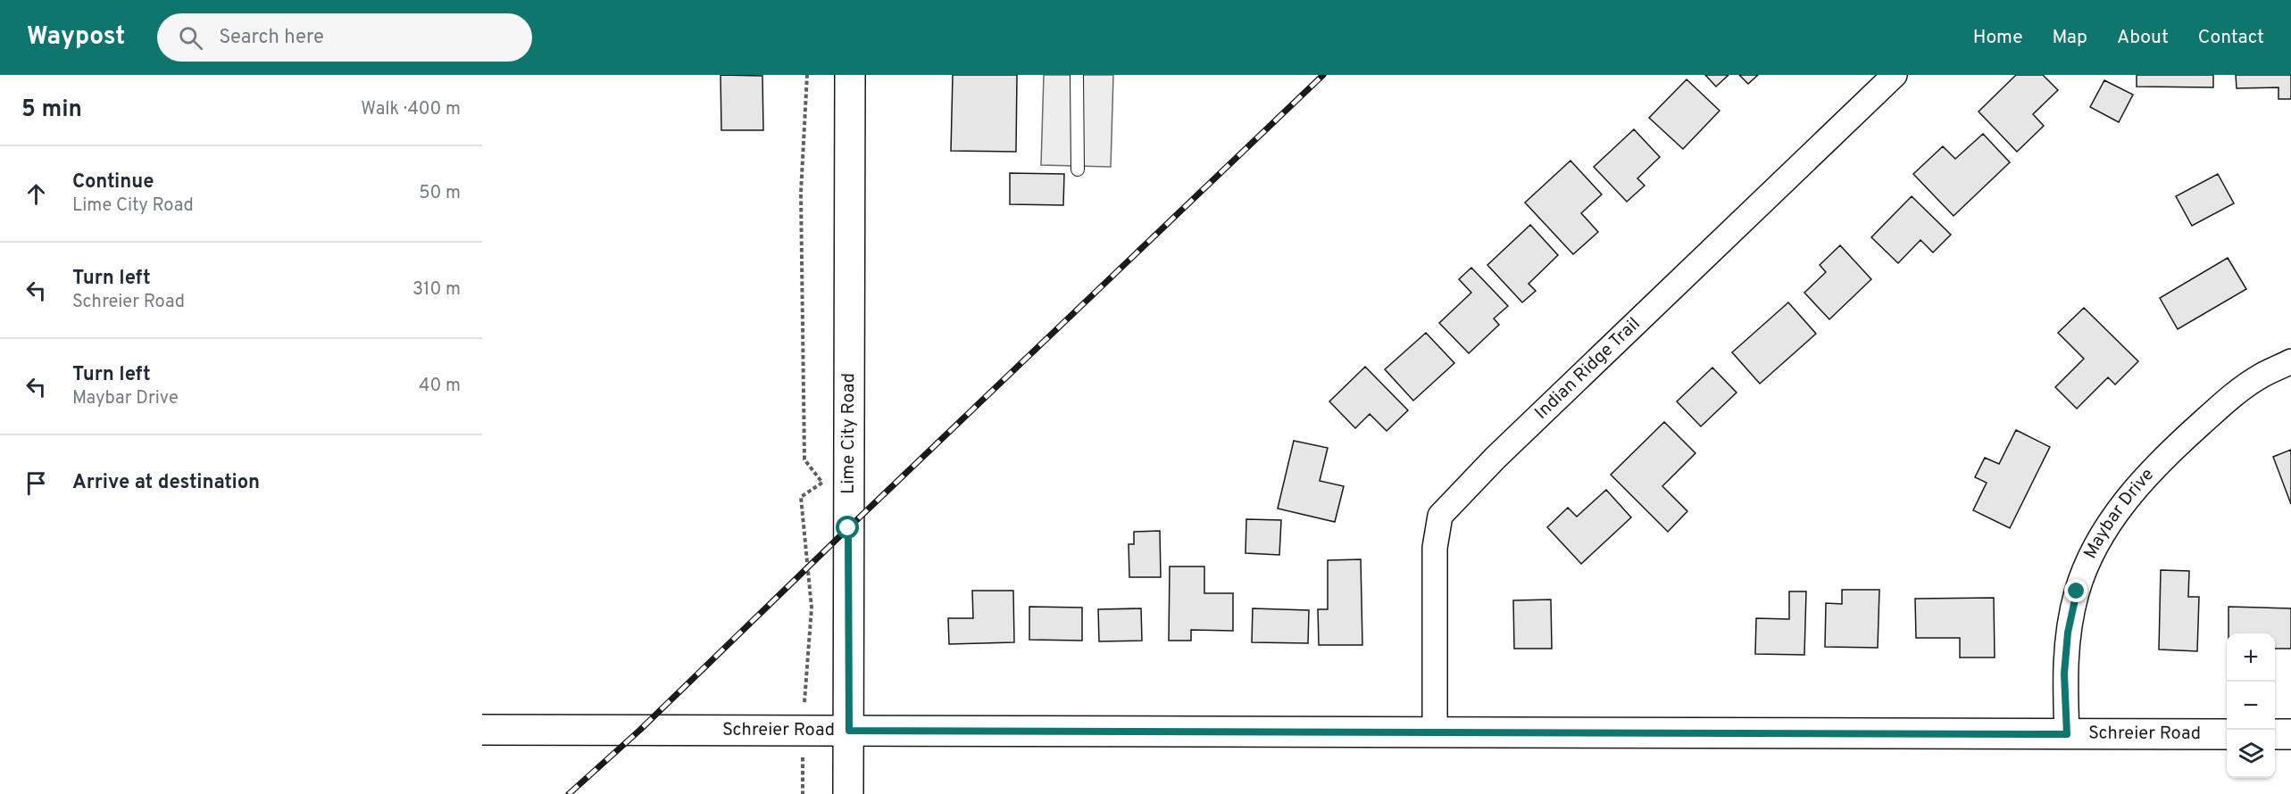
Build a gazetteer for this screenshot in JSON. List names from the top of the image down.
{
  "streets": {
    "street": [
      "Indian Ridge Trail",
      "Lime City Road",
      "Maybar Drive",
      "Schreier Road"
    ]
  },
  "crossings": [
    ["Indian Ridge Trail", "Schreier Road"],
    ["Lime City Road", "Schreier Road"],
    ["Maybar Drive", "Schreier Road"]
  ],
  "page": {
    "header": "Waypost",
    "search": "Search here",
    "nav": [
      "Home",
      "Map",
      "About",
      "Contact"
    ],
    "heading": ["5 min", "Walk · 400 m"],
    "list": [
      ["Continue", "Lime City Road", "50 m"],
      ["Turn left", "Schreier Road", "310 m"],
      ["Turn left", "Maybar Drive", "40 m"],
      "Arrive at destination"
    ],
    "map_buttons": ["+", "−"]
  }
}
